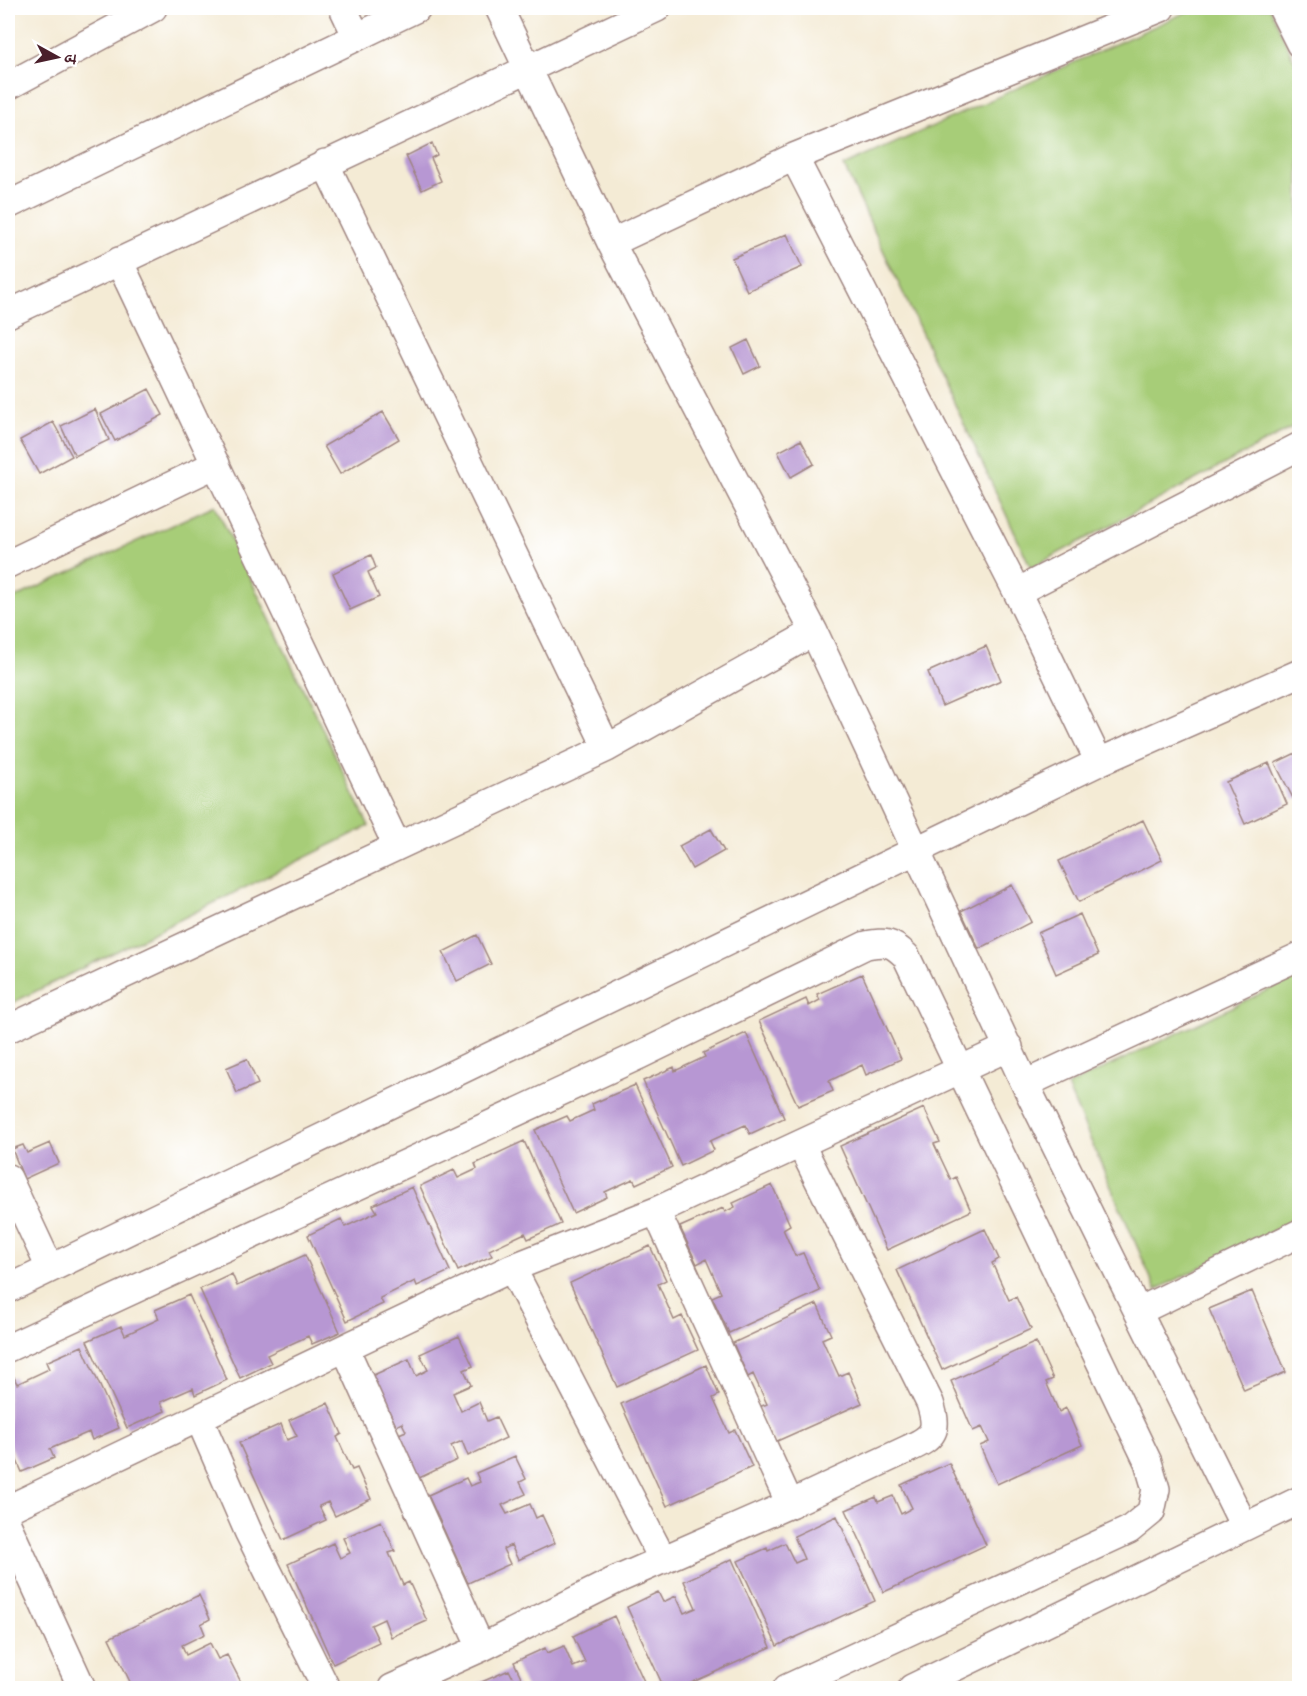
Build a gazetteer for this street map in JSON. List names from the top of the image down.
{
  "north": "right"
}
